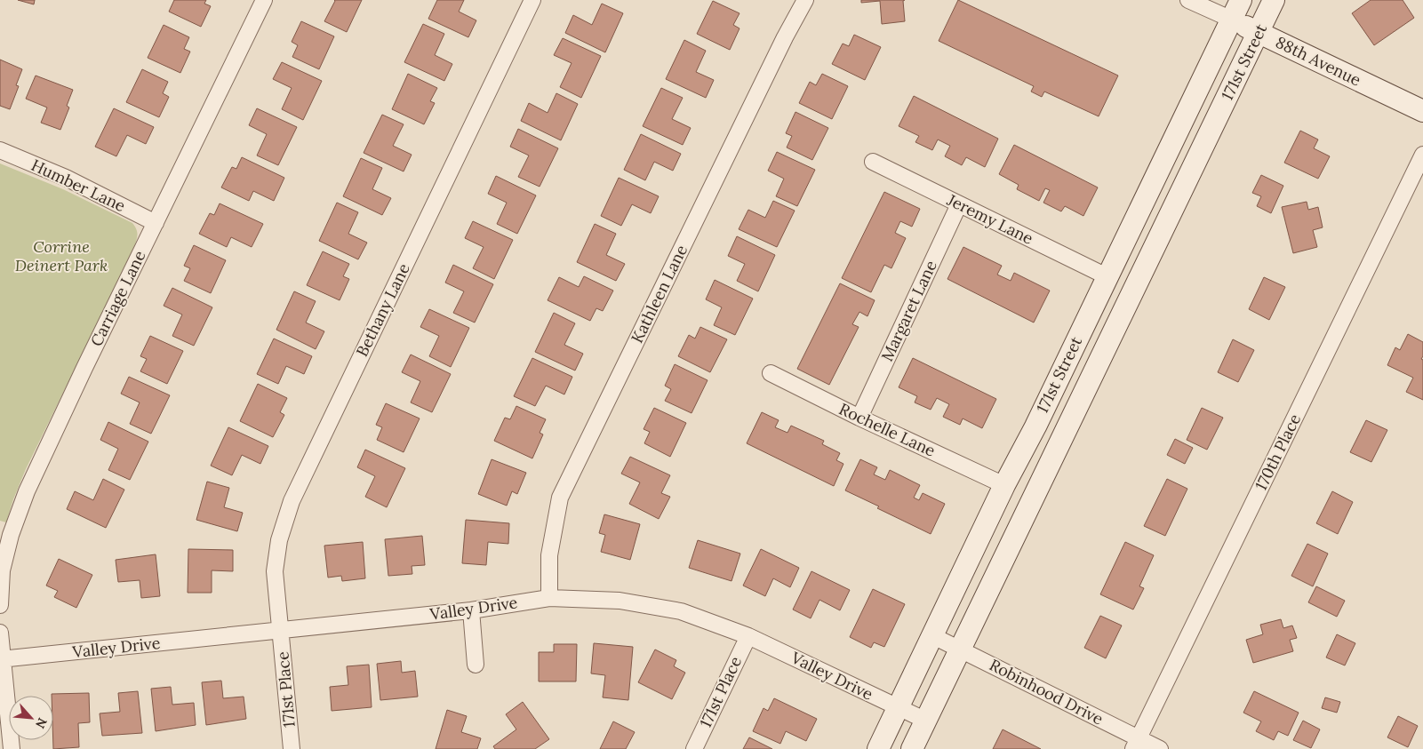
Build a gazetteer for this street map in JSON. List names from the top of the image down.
{
  "streets": {
    "street": [
      "88th Avenue",
      "171st Street",
      "Humber Lane",
      "Jeremy Lane",
      "Kathleen Lane",
      "Carriage Lane",
      "Bethany Lane",
      "Margaret Lane",
      "Rochelle Lane",
      "170th Place",
      "Valley Drive",
      "171st Place",
      "Robinhood Drive"
    ]
  },
  "crossings": [
    ["88th Avenue", "171st Street"],
    ["171st Street", "Jeremy Lane"],
    ["171st Street", "Rochelle Lane"],
    ["171st Street", "Valley Drive"],
    ["171st Street", "Robinhood Drive"],
    ["Humber Lane", "Carriage Lane"],
    ["Jeremy Lane", "Margaret Lane"],
    ["Kathleen Lane", "Valley Drive"],
    ["Bethany Lane", "Valley Drive"],
    ["Bethany Lane", "171st Place"],
    ["Margaret Lane", "Rochelle Lane"],
    ["170th Place", "Robinhood Drive"],
    ["Valley Drive", "171st Place"]
  ],
  "parks": ["Corrine Deinert Park"],
  "north": "bottom right"
}
